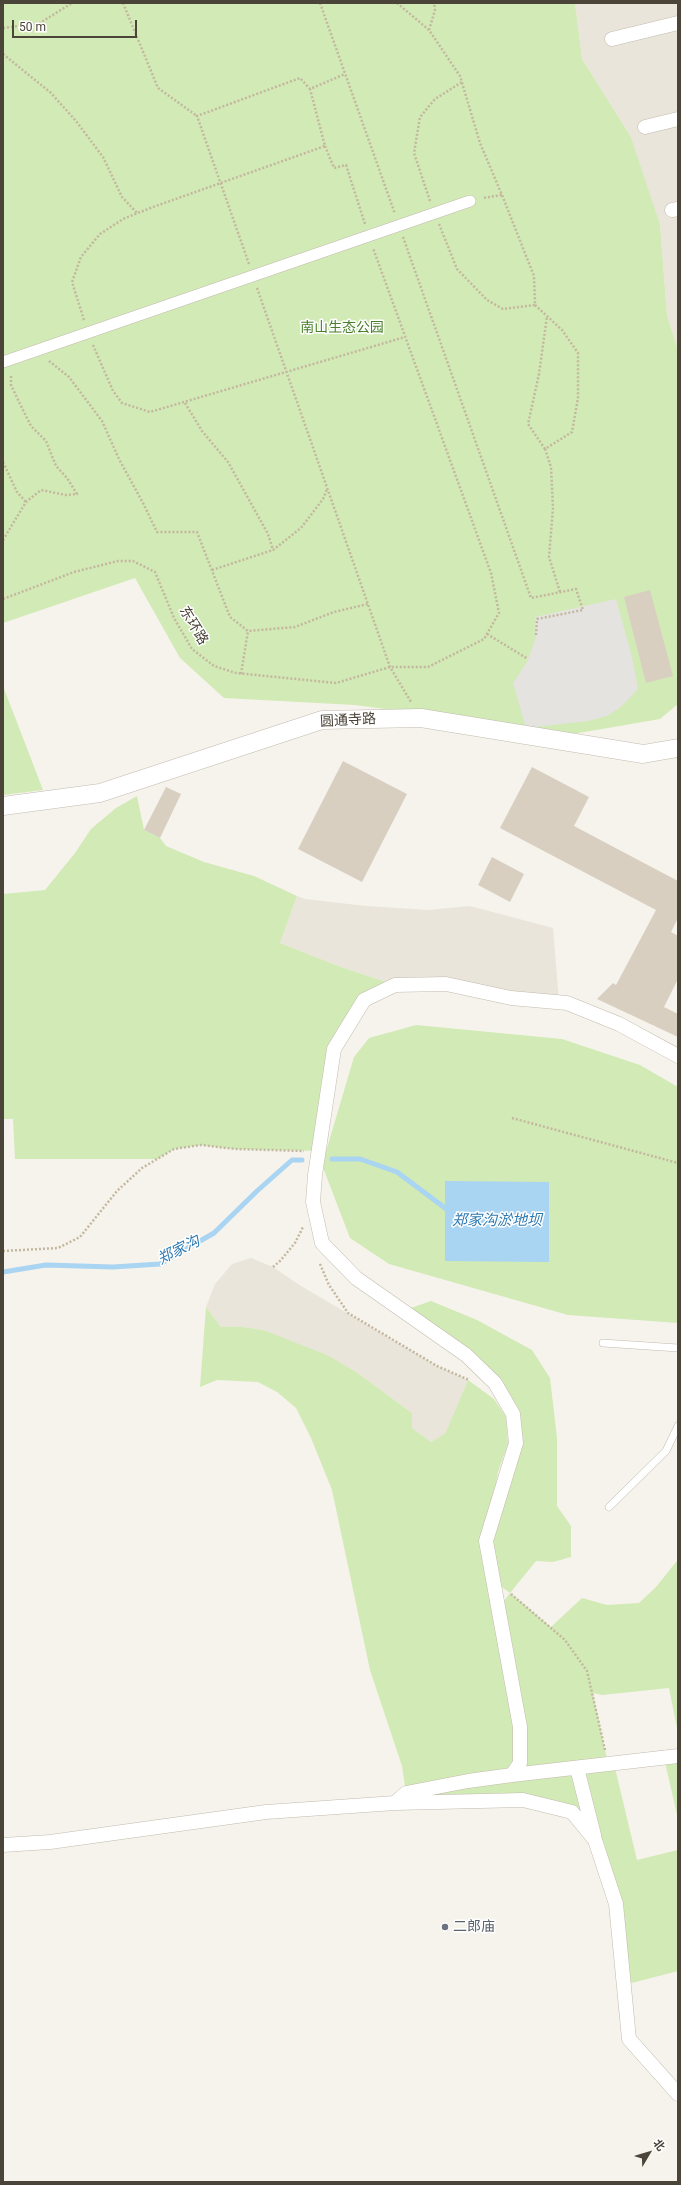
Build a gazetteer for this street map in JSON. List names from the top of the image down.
{
  "streets": {
    "street": ["圆通寺路"],
    "path": ["东环路"]
  },
  "water": ["郑家沟淤地坝", "郑家沟"],
  "parks": ["南山生态公园"],
  "places": ["二郎庙"],
  "scale_bar": "50 m",
  "north": "top right"
}
